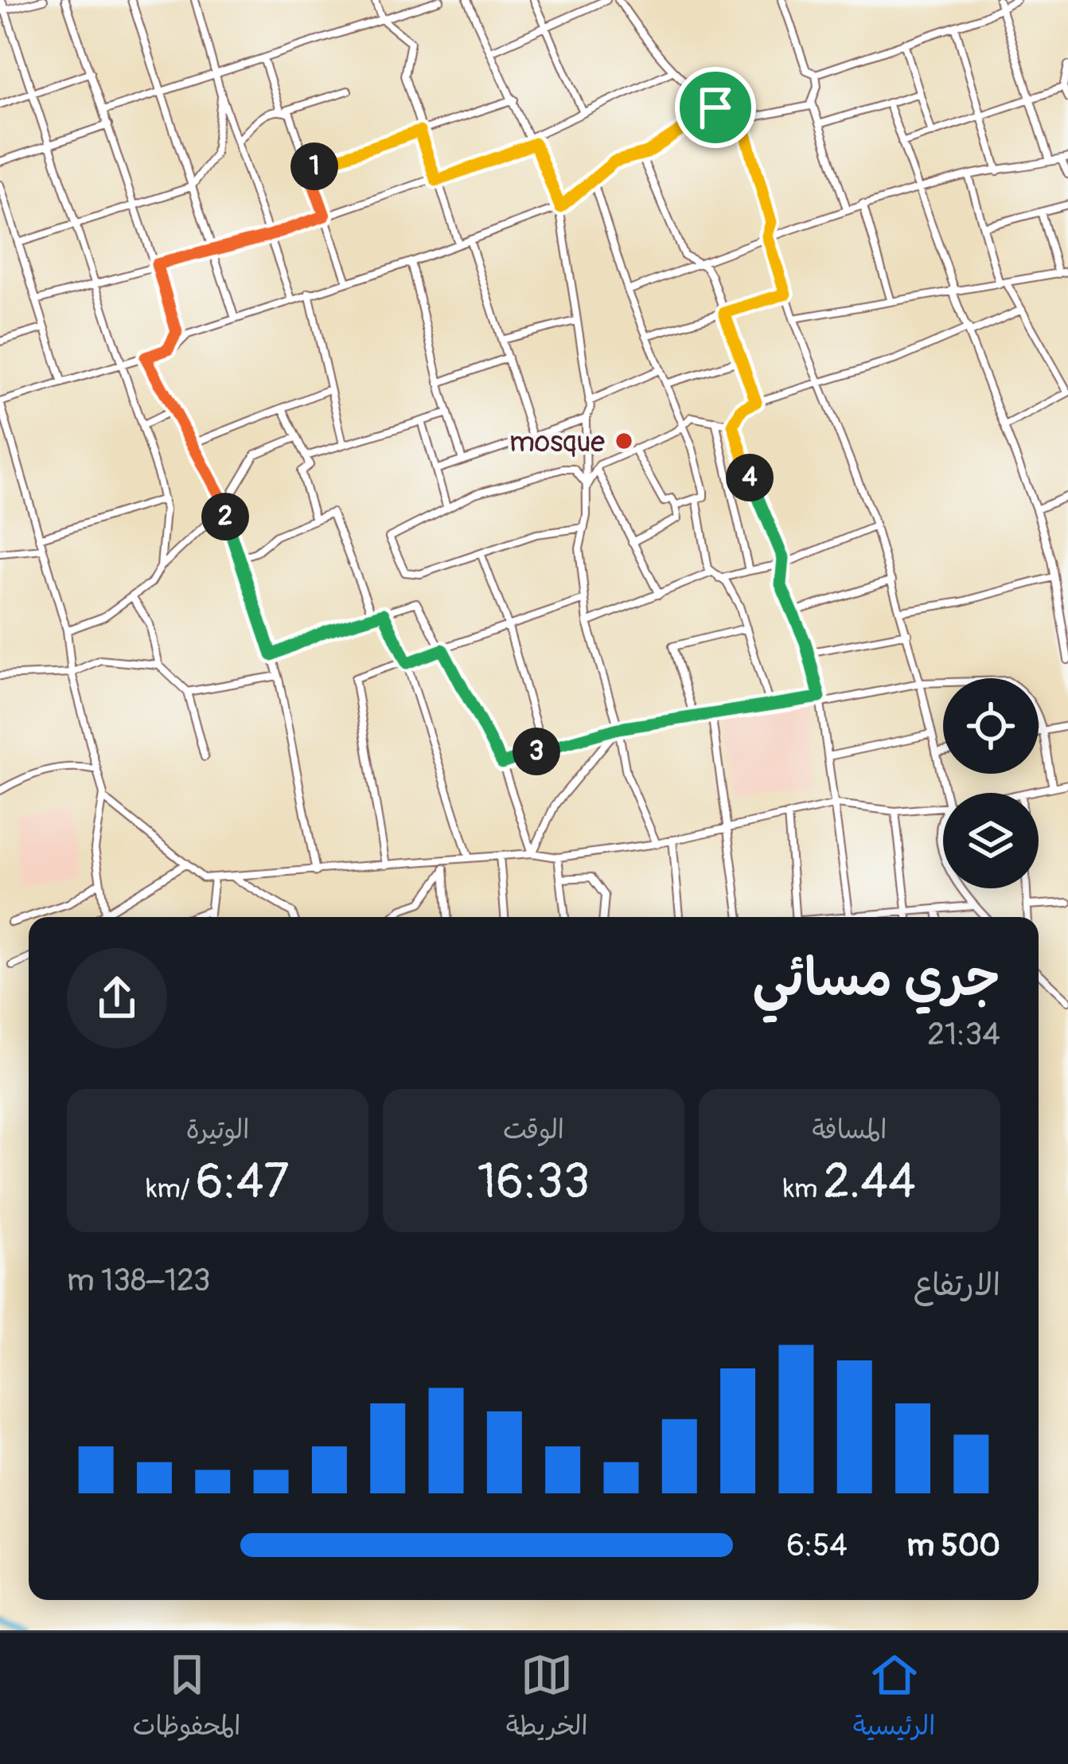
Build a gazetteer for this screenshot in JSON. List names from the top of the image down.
{
  "places": ["mosque"],
  "page": {
    "pins": [
      "1",
      "4",
      "2",
      "3"
    ],
    "heading": ["جري مسائي", "21:34"],
    "stats": [
      ["المسافة", "2.44 km"],
      ["الوقت", "16:33"],
      ["الوتيرة", "6:47 /km"]
    ],
    "chart": ["الارتفاع", "123–138 m"],
    "list": [
      {
        "name": "500 m",
        "note": "6:54"
      }
    ],
    "tabs": ["الرئيسية", "الخريطة", "المحفوظات"]
  }
}
